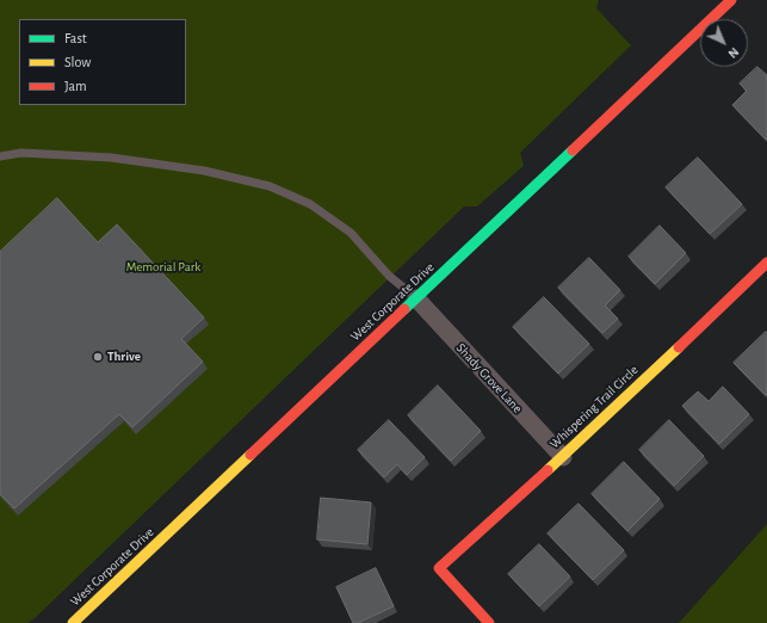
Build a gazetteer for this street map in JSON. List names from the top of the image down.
{
  "streets": {
    "street": ["West Corporate Drive", "Shady Grove Lane", "Whispering Trail Circle"]
  },
  "crossings": [
    ["West Corporate Drive", "Shady Grove Lane"],
    ["Shady Grove Lane", "Whispering Trail Circle"]
  ],
  "parks": ["Memorial Park"],
  "places": ["Thrive"],
  "legend": ["Fast", "Slow", "Jam"],
  "north": "bottom right"
}
